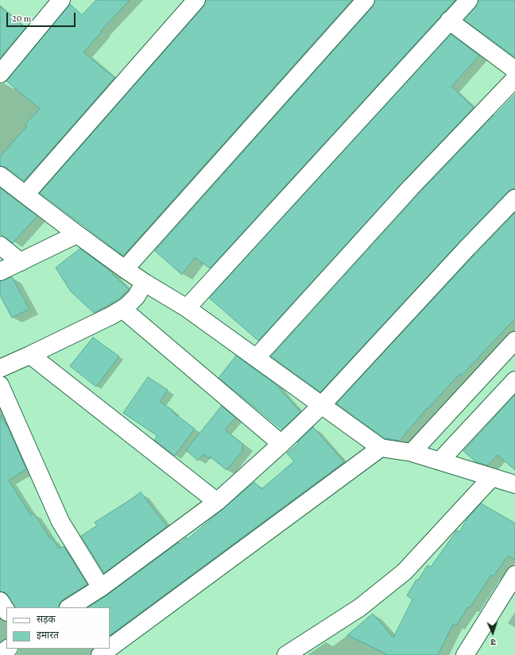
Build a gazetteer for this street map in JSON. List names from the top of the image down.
{
  "legend": ["सड़क", "इमारत"],
  "scale_bar": "20 m",
  "north": "bottom"
}
